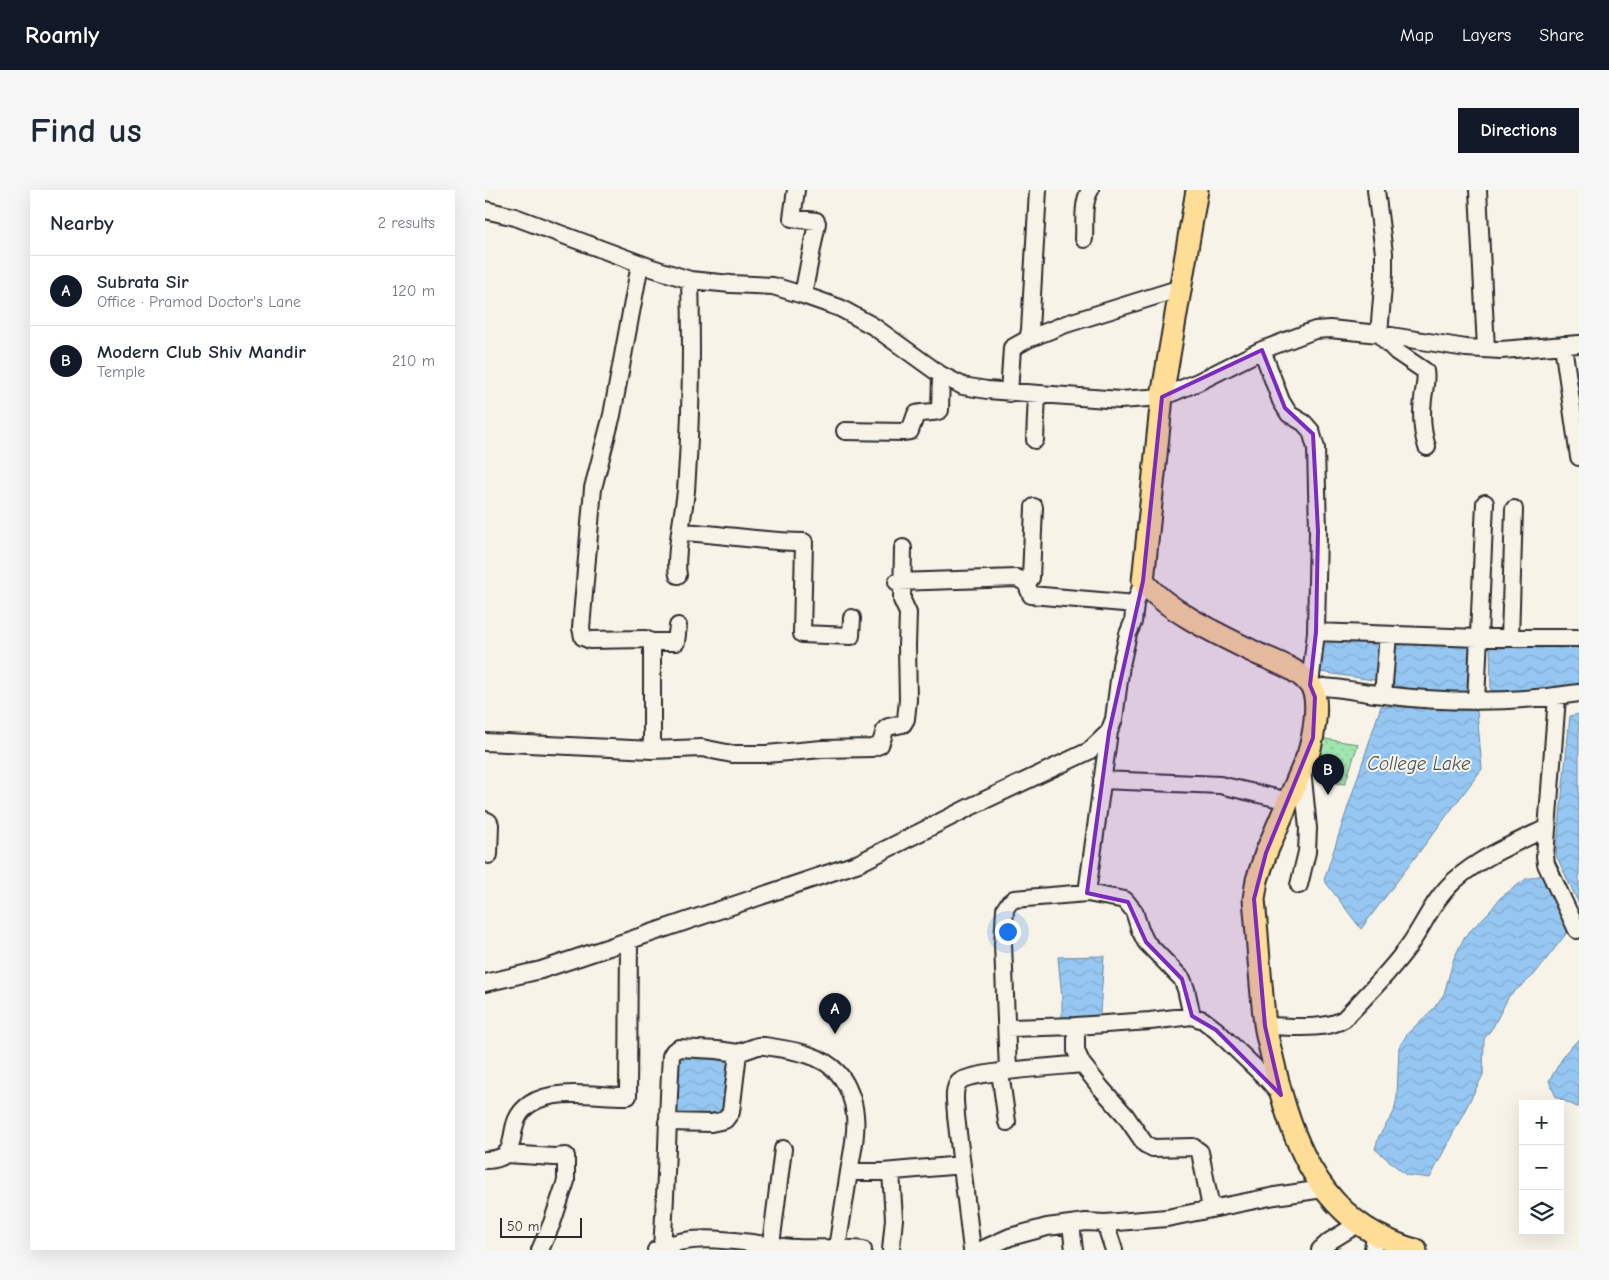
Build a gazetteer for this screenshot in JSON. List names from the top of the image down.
{
  "water": ["College Lake"],
  "scale_bar": "50 m",
  "page": {
    "header": "Roamly",
    "nav": ["Map", "Layers", "Share"],
    "buttons": "Directions",
    "title": "Find us",
    "heading": ["Nearby", "2 results"],
    "list": [
      {
        "mark": "A",
        "name": "Subrata Sir",
        "note": "Office · Pramod Doctor's Lane",
        "value": "120 m"
      },
      {
        "mark": "B",
        "name": "Modern Club Shiv Mandir",
        "note": "Temple",
        "value": "210 m"
      }
    ],
    "pins": ["B", "A"],
    "map_buttons": ["+", "−"],
    "scale": "50 m"
  }
}
